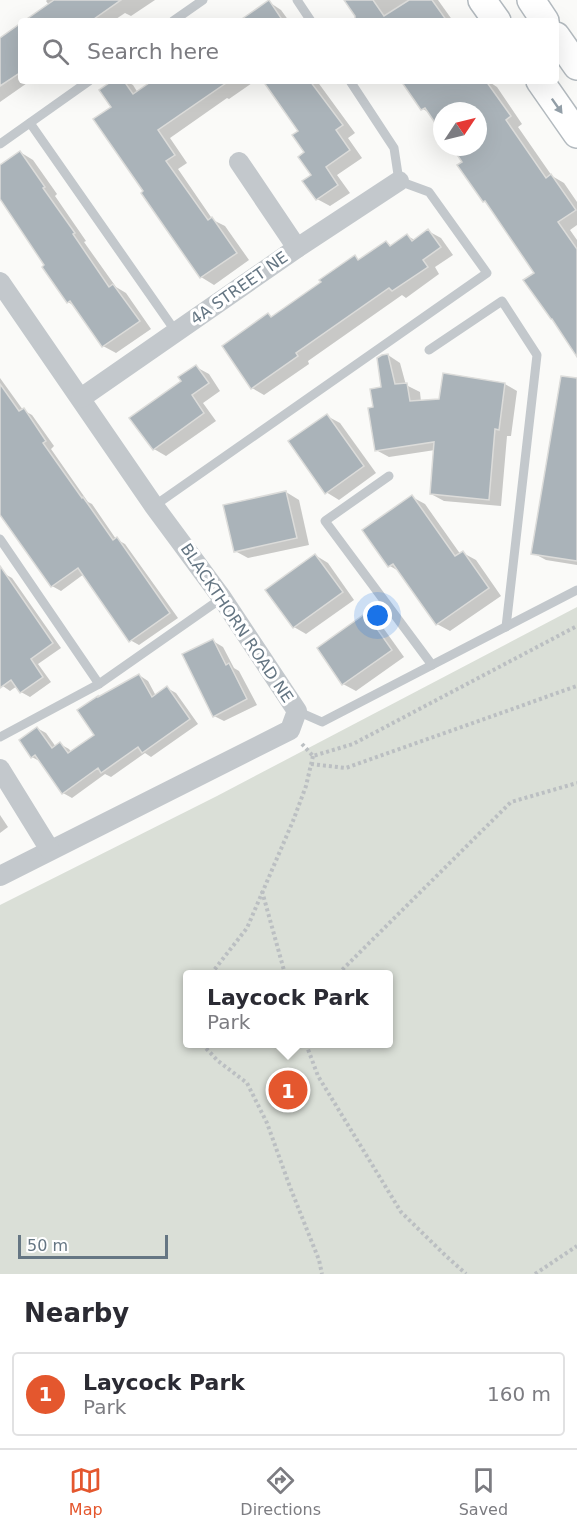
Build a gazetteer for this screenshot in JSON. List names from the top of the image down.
{
  "streets": {
    "street": ["4A STREET NE", "BLACKTHORN ROAD NE"]
  },
  "crossings": [
    ["4A STREET NE", "BLACKTHORN ROAD NE"]
  ],
  "scale_bar": "50 m",
  "north": "top right",
  "page": {
    "search": "Search here",
    "popup": ["Laycock Park", "Park"],
    "pins": "1",
    "scale": "50 m",
    "heading": "Nearby",
    "list": [
      {
        "mark": "1",
        "name": "Laycock Park",
        "note": "Park",
        "value": "160 m"
      }
    ],
    "nav": ["Map", "Directions", "Saved"]
  }
}
